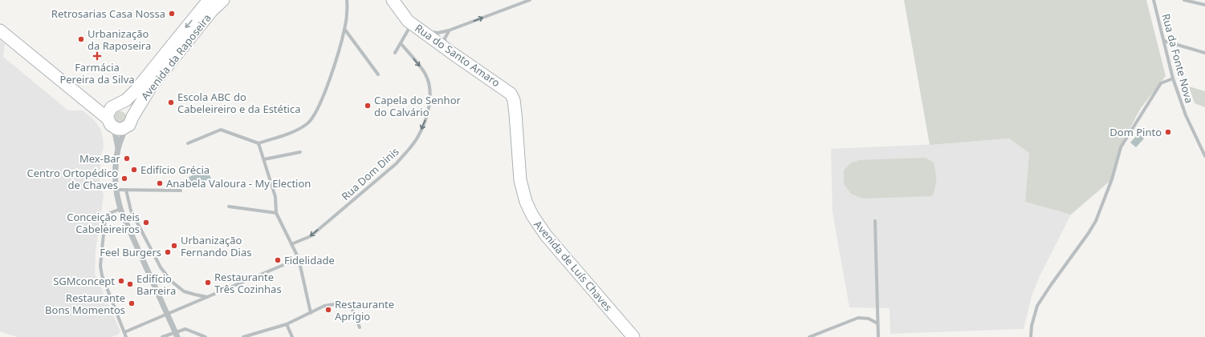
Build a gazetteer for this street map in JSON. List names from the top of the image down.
{
  "streets": {
    "main road": ["Rua do Santo Amaro", "Avenida da Raposeira", "Avenida de Luís Chaves"],
    "street": ["Rua da Fonte Nova", "Rua Dom Dinis"]
  },
  "crossings": [
    ["Rua do Santo Amaro", "Avenida de Luís Chaves"]
  ],
  "one_way": ["Rua Dom Dinis"],
  "places": {
    "other": [
      "Retrosarias Casa Nossa",
      "Urbanização da Raposeira",
      "Escola ABC do Cabeleireiro e da Estética",
      "Capela do Senhor do Calvário",
      "Dom Pinto",
      "Mex-Bar",
      "Edifício Grécia",
      "Centro Ortopédico de Chaves",
      "Anabela Valoura - My Election",
      "Conceição Reis Cabeleireiros",
      "Urbanização Fernando Dias",
      "Feel Burgers",
      "Fidelidade",
      "SGMconcept",
      "Restaurante Três Cozinhas",
      "Edifício Barreira",
      "Restaurante Bons Momentos",
      "Restaurante Aprígio"
    ],
    "health": ["Farmácia Pereira da Silva"]
  }
}
